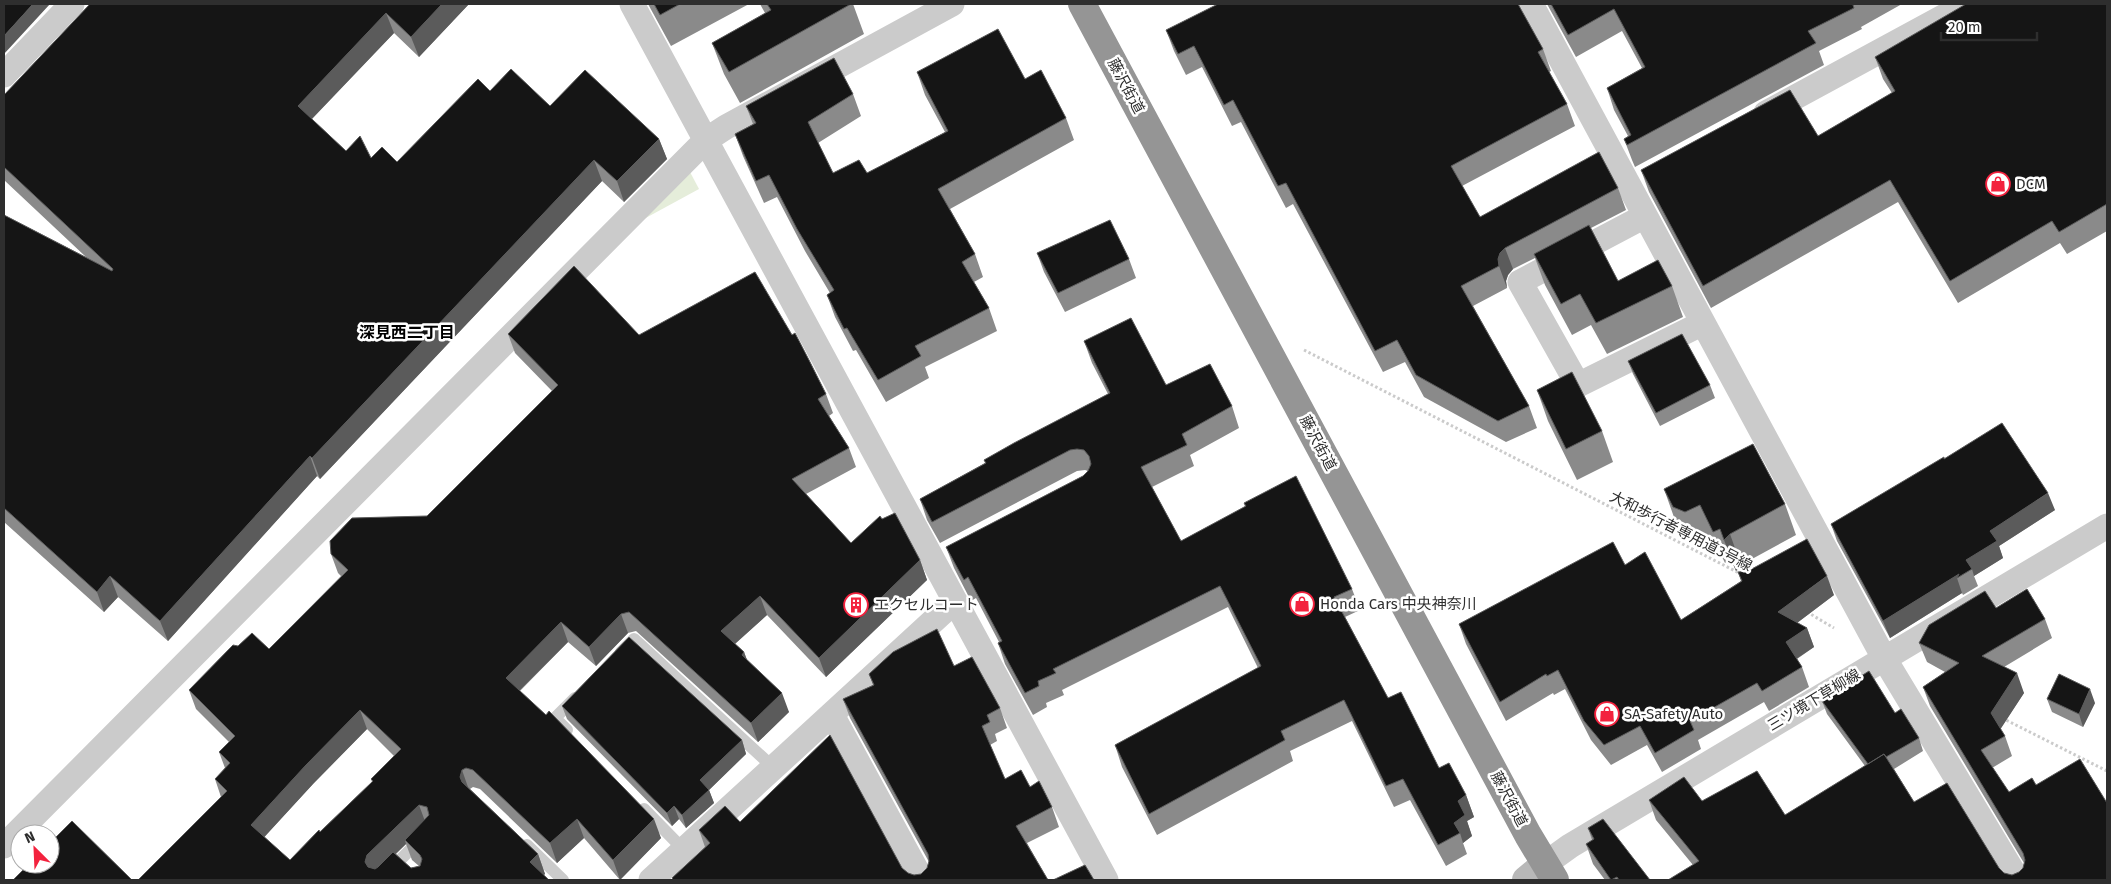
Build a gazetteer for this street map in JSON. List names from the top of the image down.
{
  "streets": {
    "highway": ["藤沢街道"],
    "street": ["三ツ境下草柳線"],
    "path": ["大和歩行者専用道3号線"]
  },
  "crossings": [
    ["藤沢街道", "三ツ境下草柳線"]
  ],
  "districts": ["深見西二丁目"],
  "places": {
    "shop": ["DCM", "Honda Cars 中央神奈川", "SA-Safety Auto"],
    "building": ["エクセルコート"]
  },
  "scale_bar": "20 m",
  "north": "top left"
}
